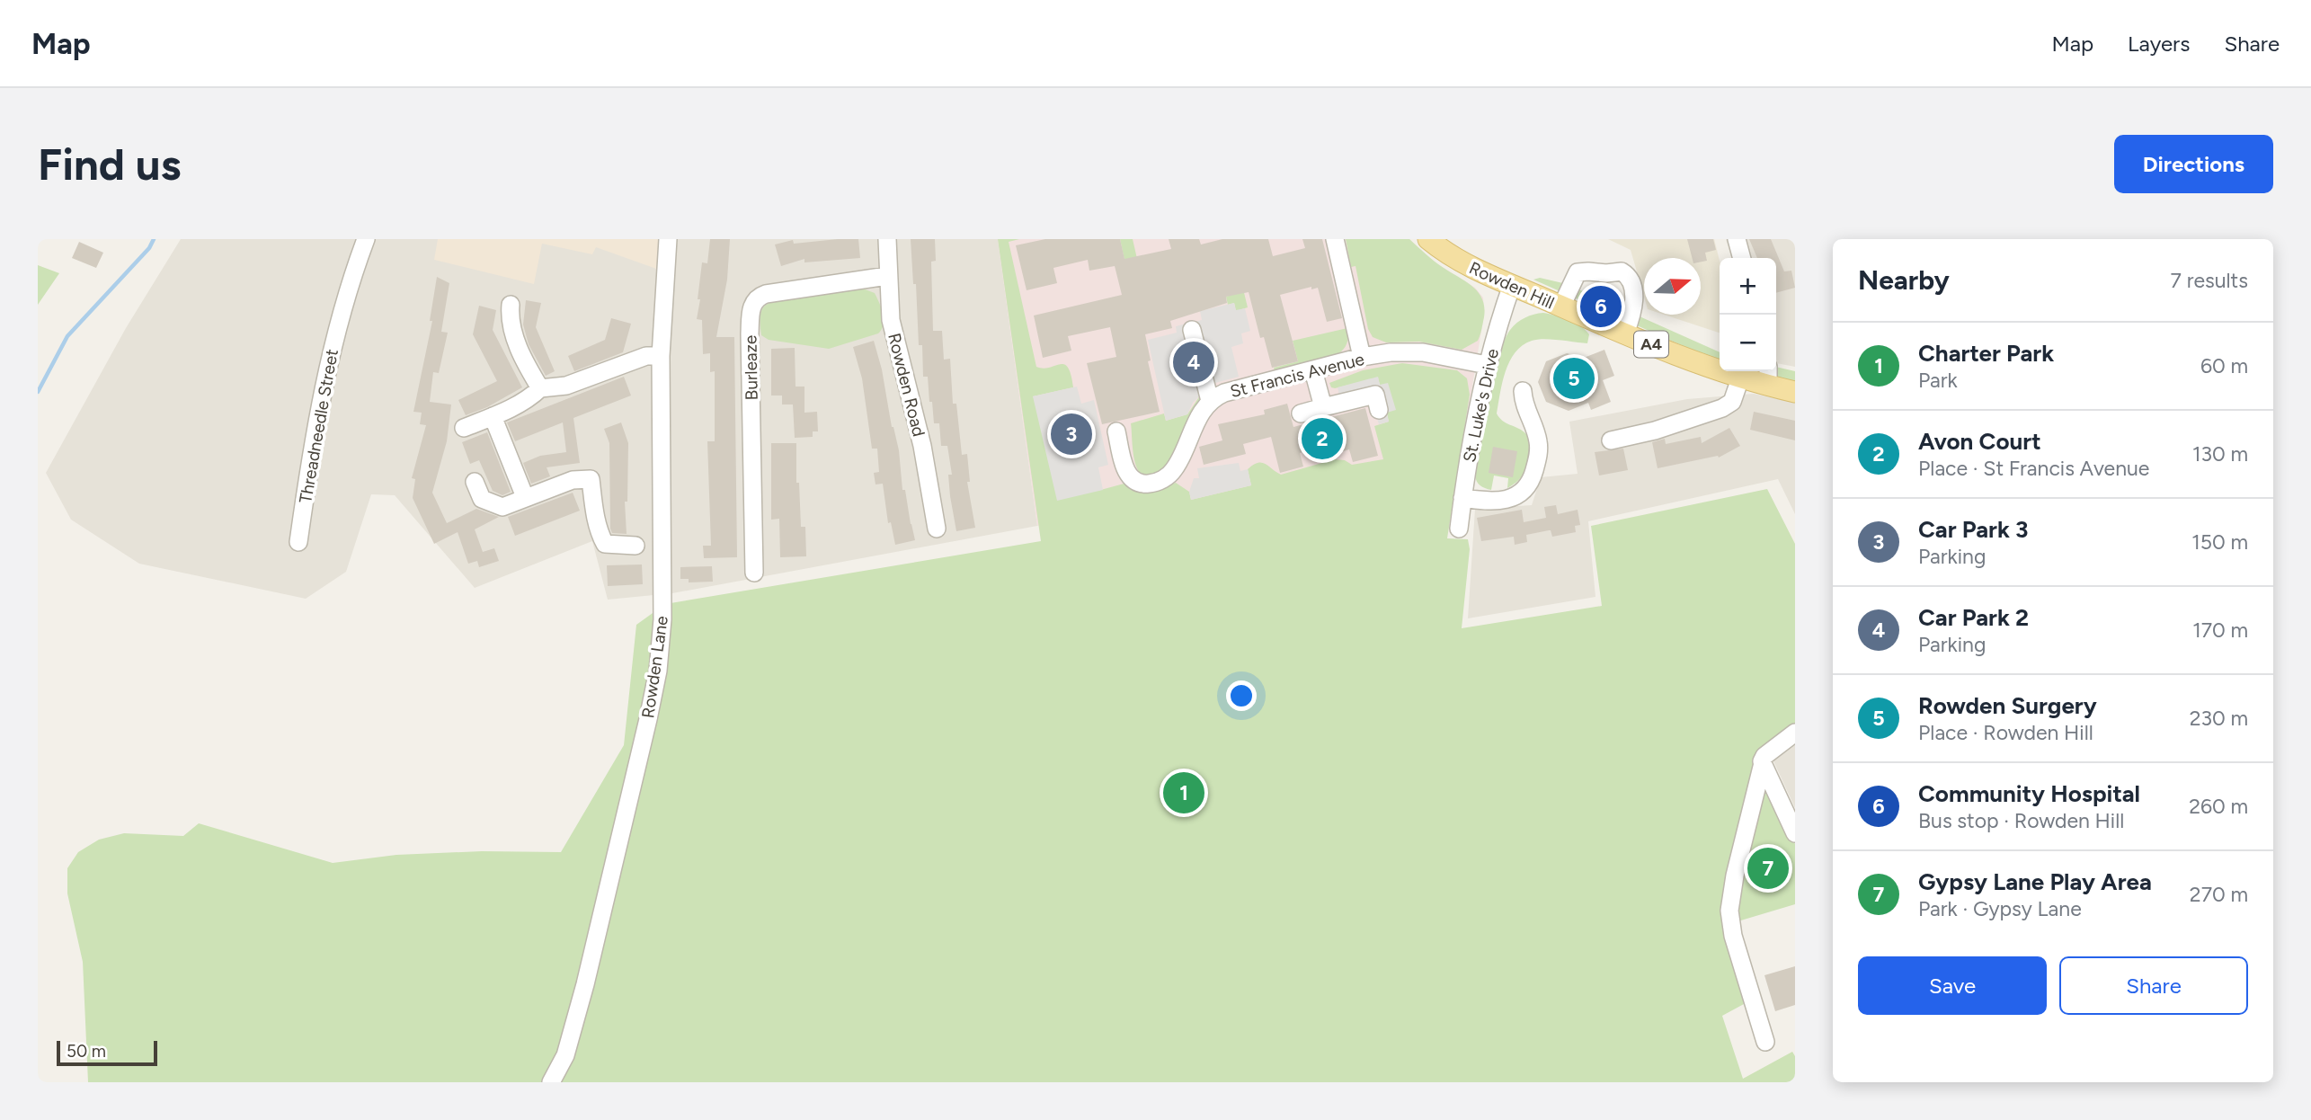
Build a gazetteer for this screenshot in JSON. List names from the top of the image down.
{
  "streets": {
    "main road": ["Rowden Hill", "A4"],
    "street": [
      "Burleaze",
      "St Francis Avenue",
      "Rowden Road",
      "St. Luke's Drive",
      "Threadneedle Street",
      "Rowden Lane"
    ]
  },
  "crossings": [
    ["Rowden Hill", "St. Luke's Drive"],
    ["Burleaze", "Rowden Road"],
    ["St Francis Avenue", "St. Luke's Drive"]
  ],
  "scale_bar": "50 m",
  "north": "right",
  "page": {
    "header": "Map",
    "nav": ["Map", "Layers", "Share"],
    "buttons": [
      "Directions",
      ["Save", "Share"]
    ],
    "title": "Find us",
    "heading": ["Nearby", "7 results"],
    "map_buttons": ["+", "−"],
    "pins": [
      "6",
      "4",
      "5",
      "3",
      "2",
      "1",
      "7"
    ],
    "list": [
      {
        "mark": "1",
        "name": "Charter Park",
        "note": "Park",
        "value": "60 m"
      },
      {
        "mark": "2",
        "name": "Avon Court",
        "note": "Place · St Francis Avenue",
        "value": "130 m"
      },
      {
        "mark": "3",
        "name": "Car Park 3",
        "note": "Parking",
        "value": "150 m"
      },
      {
        "mark": "4",
        "name": "Car Park 2",
        "note": "Parking",
        "value": "170 m"
      },
      {
        "mark": "5",
        "name": "Rowden Surgery",
        "note": "Place · Rowden Hill",
        "value": "230 m"
      },
      {
        "mark": "6",
        "name": "Community Hospital",
        "note": "Bus stop · Rowden Hill",
        "value": "260 m"
      },
      {
        "mark": "7",
        "name": "Gypsy Lane Play Area",
        "note": "Park · Gypsy Lane",
        "value": "270 m"
      }
    ],
    "scale": "50 m"
  }
}
